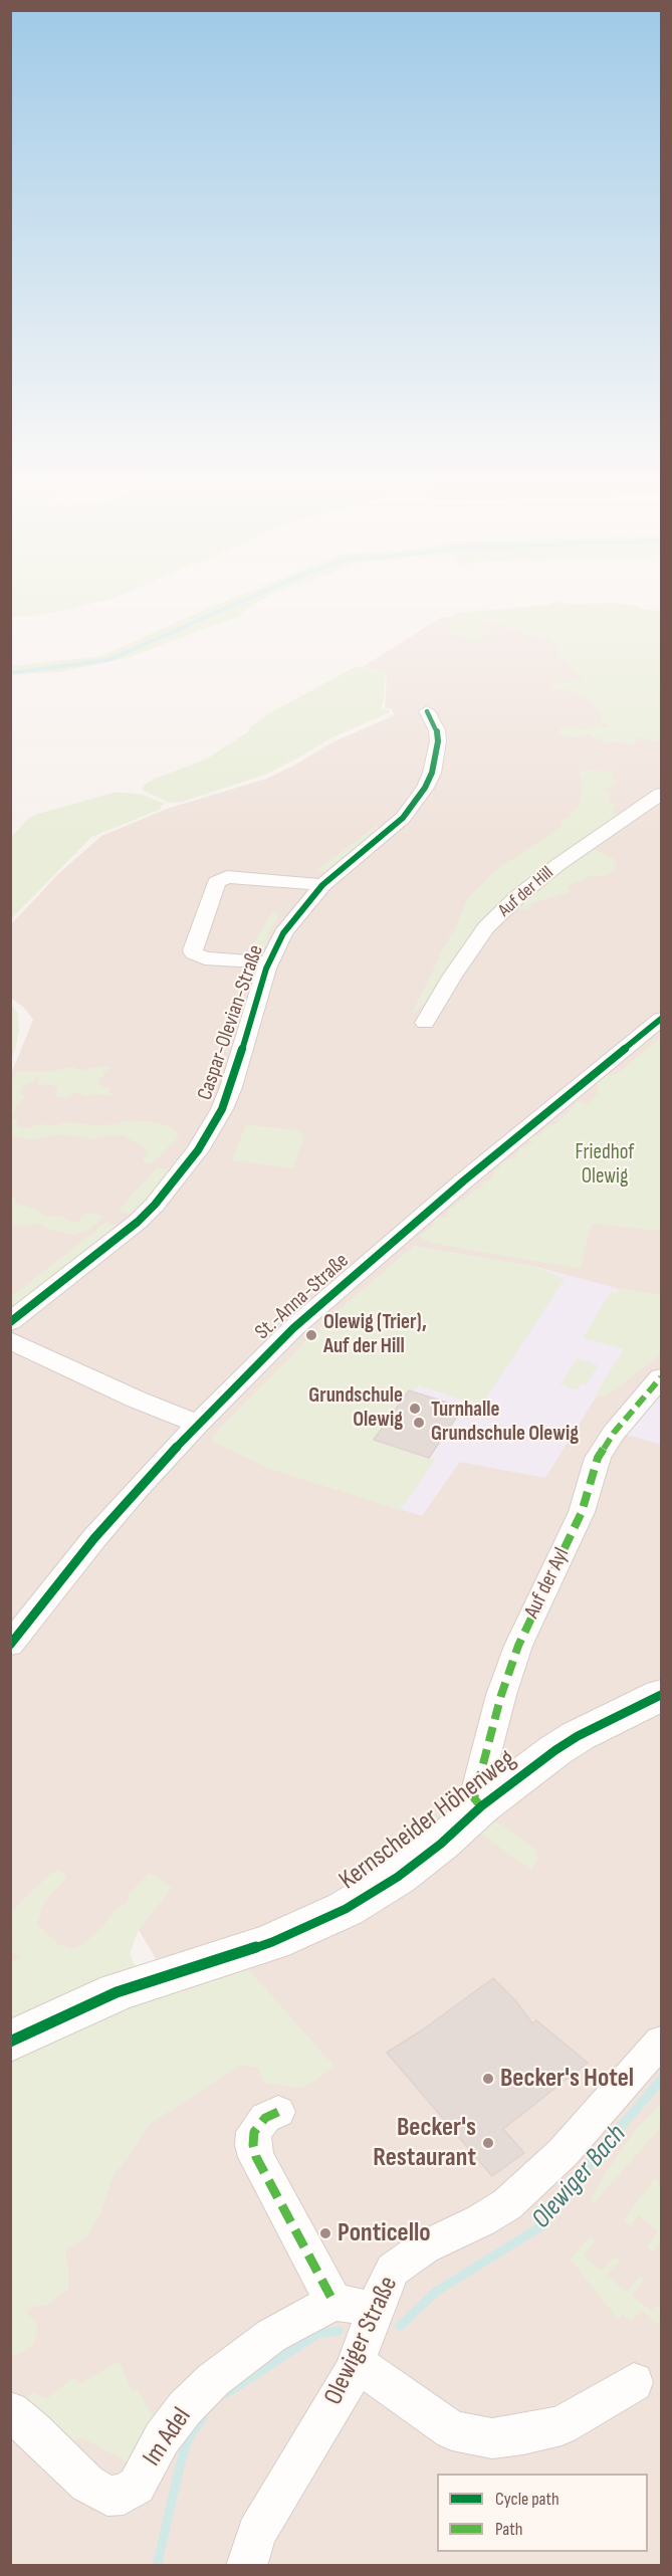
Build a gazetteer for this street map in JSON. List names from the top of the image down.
{
  "streets": {
    "street": [
      "Auf der Hill",
      "Caspar-Olevian-Straße",
      "St.-Anna-Straße",
      "Auf der Ayl",
      "Kernscheider Höhenweg",
      "Olewiger Straße",
      "Im Adel"
    ]
  },
  "crossings": [
    ["Auf der Ayl", "Kernscheider Höhenweg"]
  ],
  "water": ["Olewiger Bach"],
  "parks": ["Friedhof Olewig"],
  "places": [
    "Olewig (Trier), Auf der Hill",
    "Grundschule Olewig",
    "Turnhalle Grundschule Olewig",
    "Becker's Hotel",
    "Becker's Restaurant",
    "Ponticello"
  ],
  "legend": ["Cycle path", "Path"]
}
